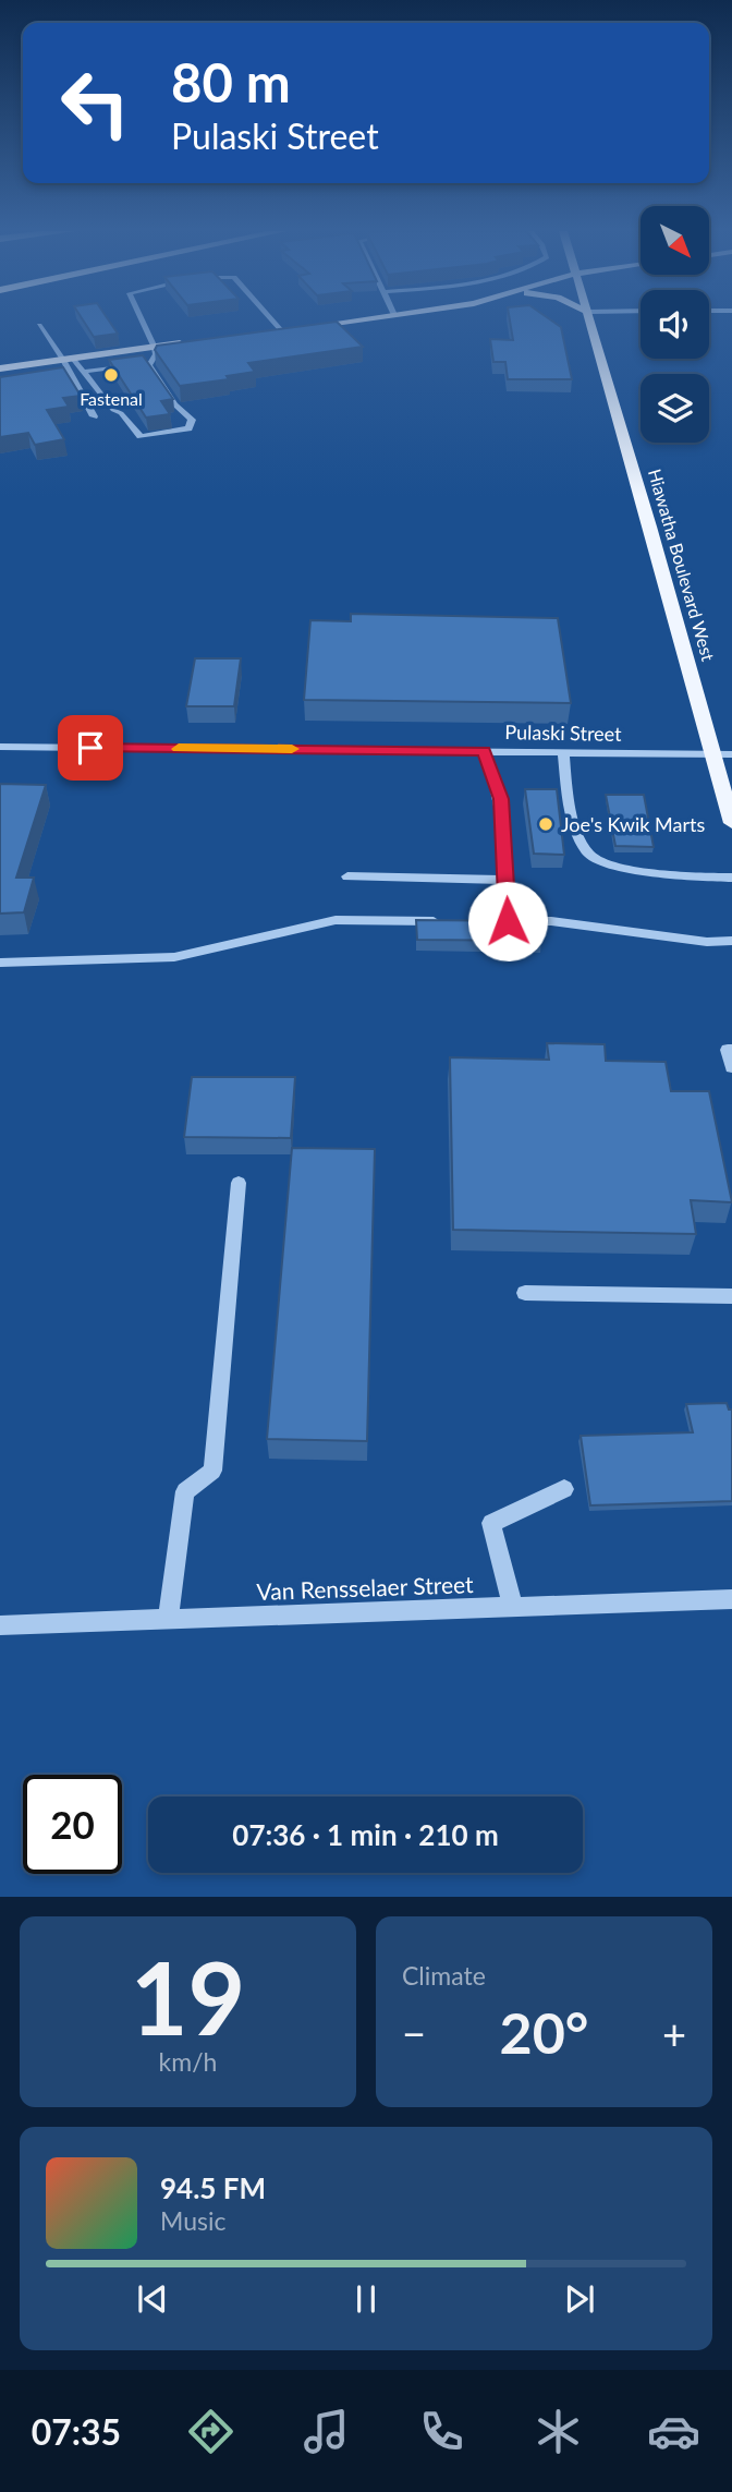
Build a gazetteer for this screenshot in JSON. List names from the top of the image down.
{
  "streets": {
    "main road": ["Hiawatha Boulevard West"],
    "street": ["Pulaski Street", "Van Rensselaer Street"]
  },
  "crossings": [
    ["Hiawatha Boulevard West", "Pulaski Street"]
  ],
  "places": ["Fastenal", "Joe's Kwik Marts"],
  "north": "bottom right",
  "page": {
    "turn": ["80 m", "Pulaski Street"],
    "limit": "20",
    "trip": "07:36 · 1 min · 210 m",
    "tile": [
      ["19", "km/h"],
      "Climate"
    ],
    "heat": ["−", "20°", "+"],
    "song": ["94.5 FM", "Music"],
    "tabs": "07:35"
  }
}
